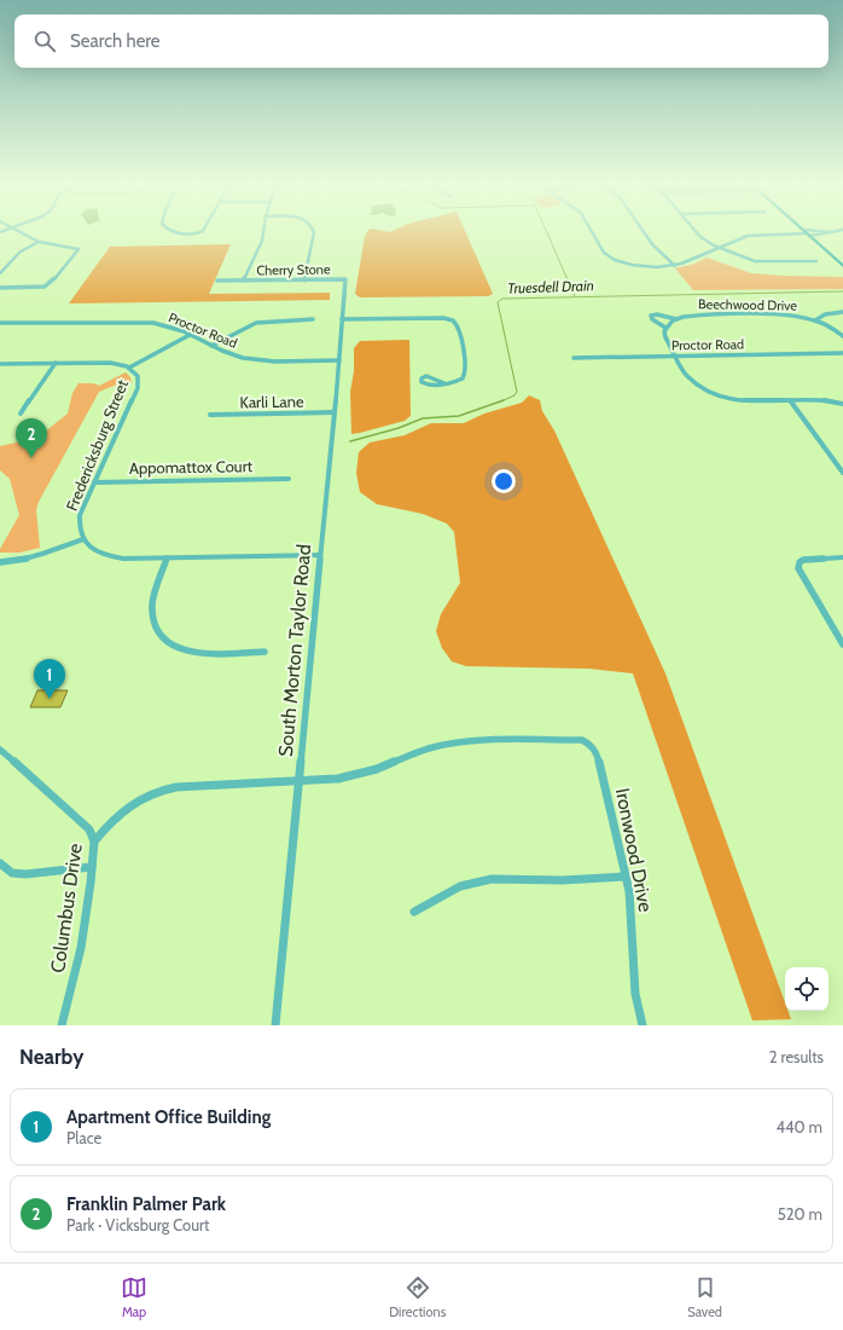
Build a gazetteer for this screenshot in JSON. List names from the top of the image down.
{
  "streets": {
    "street": [
      "Cherry Stone",
      "Beechwood Drive",
      "Proctor Road",
      "Karli Lane",
      "Fredericksburg Street",
      "Appomattox Court",
      "South Morton Taylor Road",
      "Ironwood Drive",
      "Columbus Drive"
    ]
  },
  "crossings": [
    ["Cherry Stone", "South Morton Taylor Road"],
    ["Beechwood Drive", "Proctor Road"],
    ["Proctor Road", "South Morton Taylor Road"],
    ["Karli Lane", "South Morton Taylor Road"],
    ["Fredericksburg Street", "Appomattox Court"],
    ["South Morton Taylor Road", "Ironwood Drive"]
  ],
  "water": ["Truesdell Drain"],
  "page": {
    "search": "Search here",
    "pins": ["2", "1"],
    "heading": ["Nearby", "2 results"],
    "list": [
      {
        "mark": "1",
        "name": "Apartment Office Building",
        "note": "Place",
        "value": "440 m"
      },
      {
        "mark": "2",
        "name": "Franklin Palmer Park",
        "note": "Park · Vicksburg Court",
        "value": "520 m"
      }
    ],
    "nav": ["Map", "Directions", "Saved"]
  }
}
